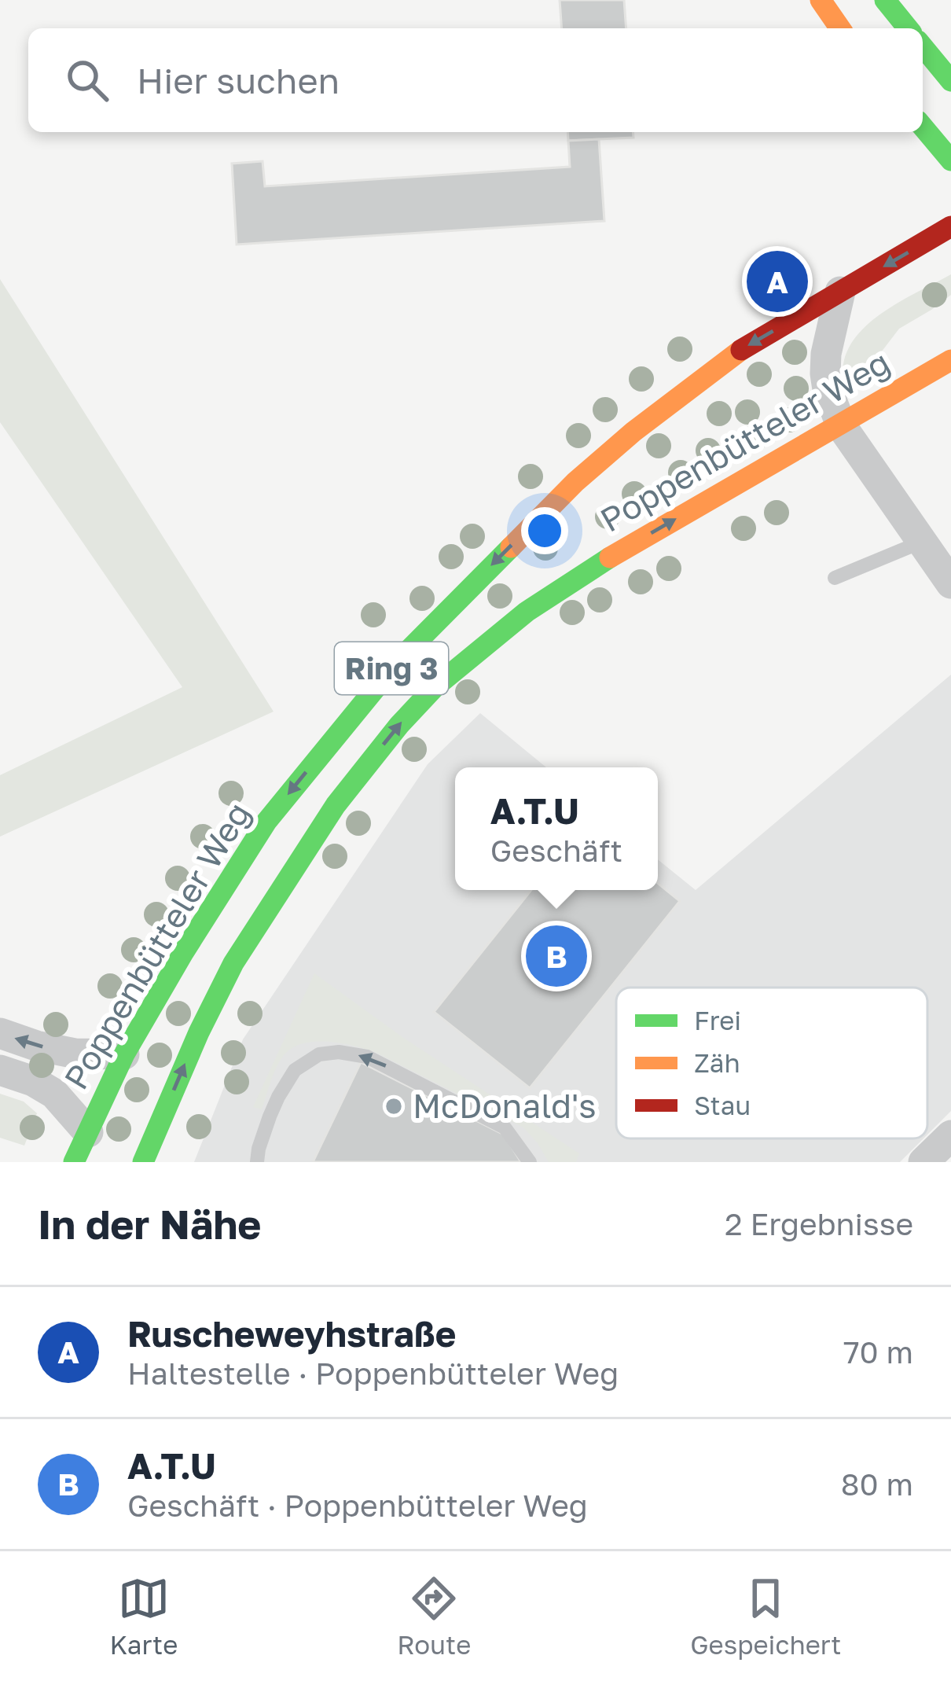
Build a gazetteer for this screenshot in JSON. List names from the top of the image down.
{
  "streets": {
    "main road": ["Poppenbütteler Weg", "Ring 3"]
  },
  "places": ["McDonald's"],
  "legend": ["Frei", "Zäh", "Stau"],
  "page": {
    "search": "Hier suchen",
    "pins": ["A", "B"],
    "popup": ["A.T.U", "Geschäft"],
    "heading": ["In der Nähe", "2 Ergebnisse"],
    "list": [
      {
        "mark": "A",
        "name": "Ruscheweyhstraße",
        "note": "Haltestelle · Poppenbütteler Weg",
        "value": "70 m"
      },
      {
        "mark": "B",
        "name": "A.T.U",
        "note": "Geschäft · Poppenbütteler Weg",
        "value": "80 m"
      }
    ],
    "nav": ["Karte", "Route", "Gespeichert"]
  }
}
